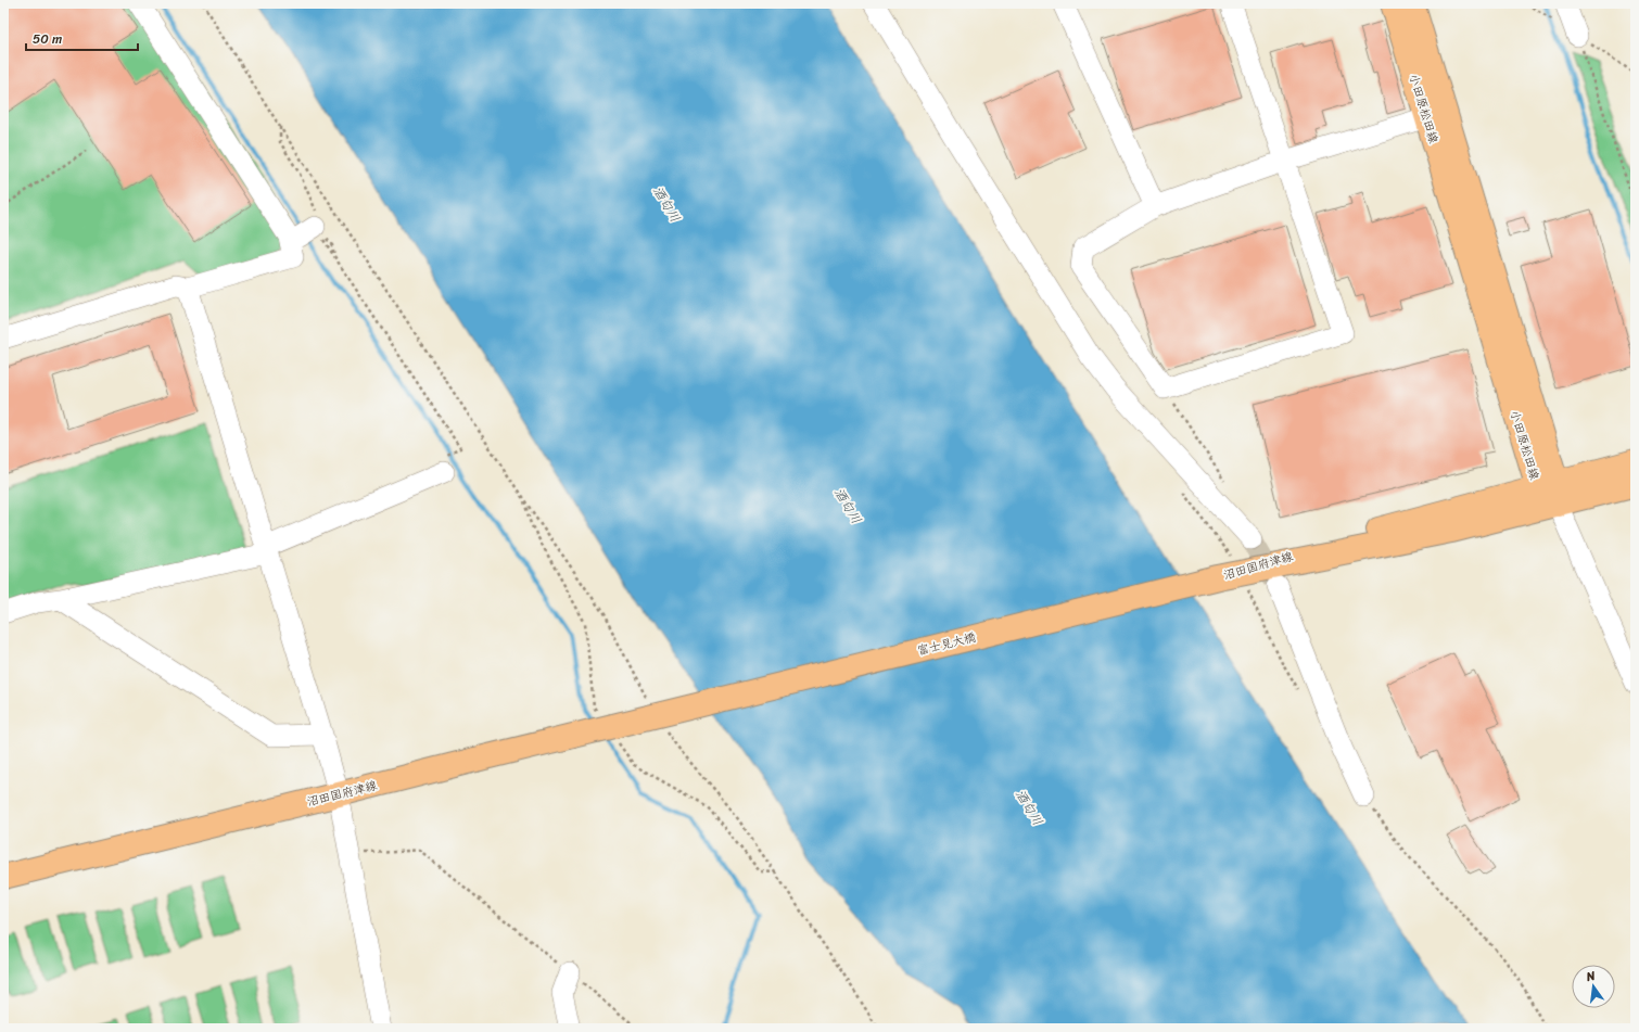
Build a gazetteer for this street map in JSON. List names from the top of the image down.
{
  "streets": {
    "main road": ["小田原松田線", "沼田国府津線", "富士見大橋"]
  },
  "crossings": [
    ["小田原松田線", "沼田国府津線"],
    ["沼田国府津線", "富士見大橋"]
  ],
  "water": ["酒匂川"],
  "scale_bar": "50 m",
  "north": "top"
}
